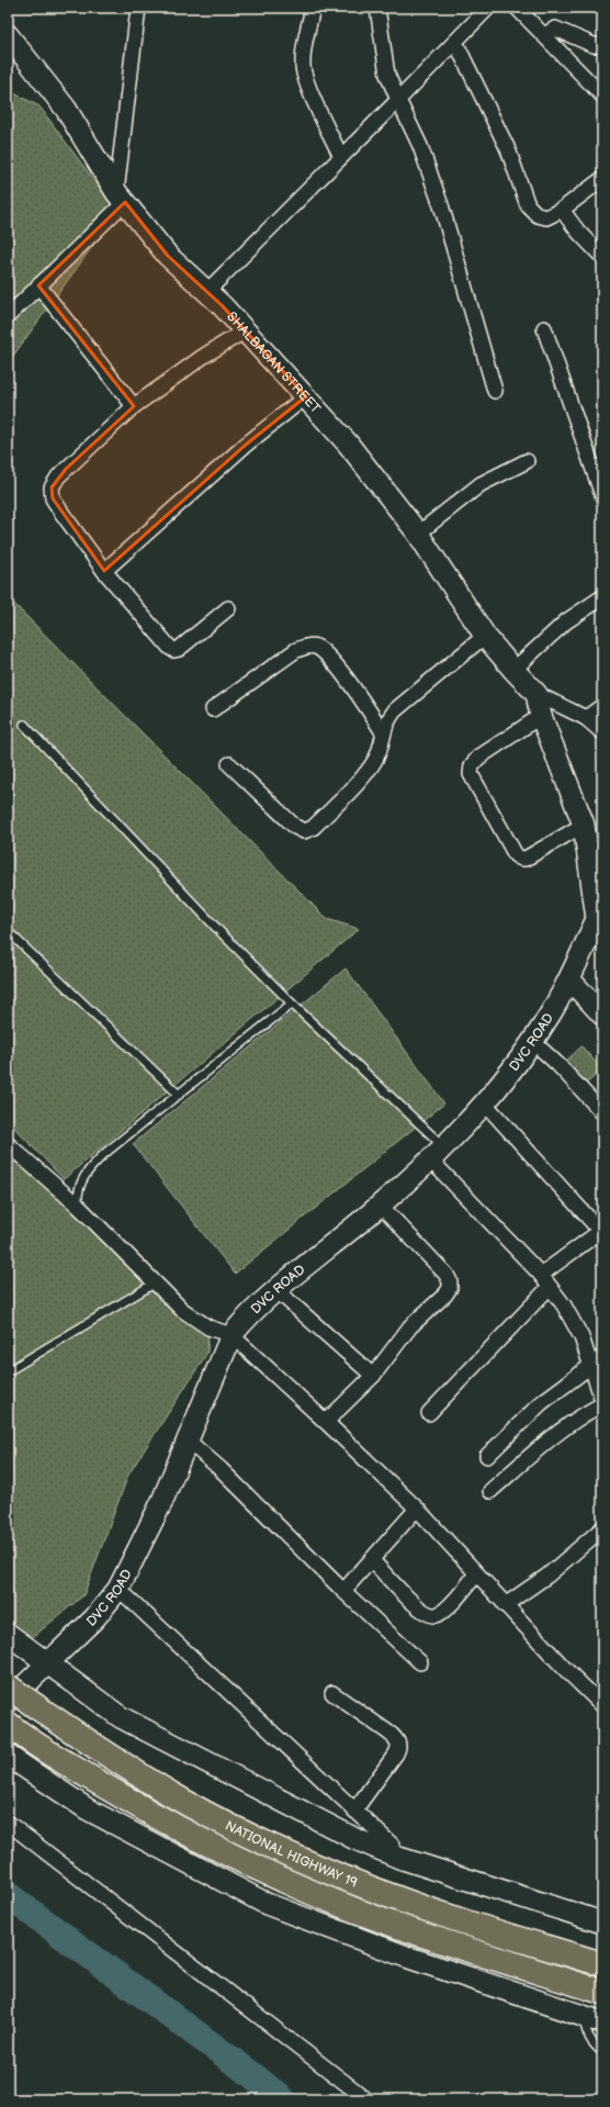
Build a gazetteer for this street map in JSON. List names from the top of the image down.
{
  "streets": {
    "highway": ["NATIONAL HIGHWAY 19"],
    "main road": ["SHALBAGAN STREET", "DVC ROAD"]
  }
}
